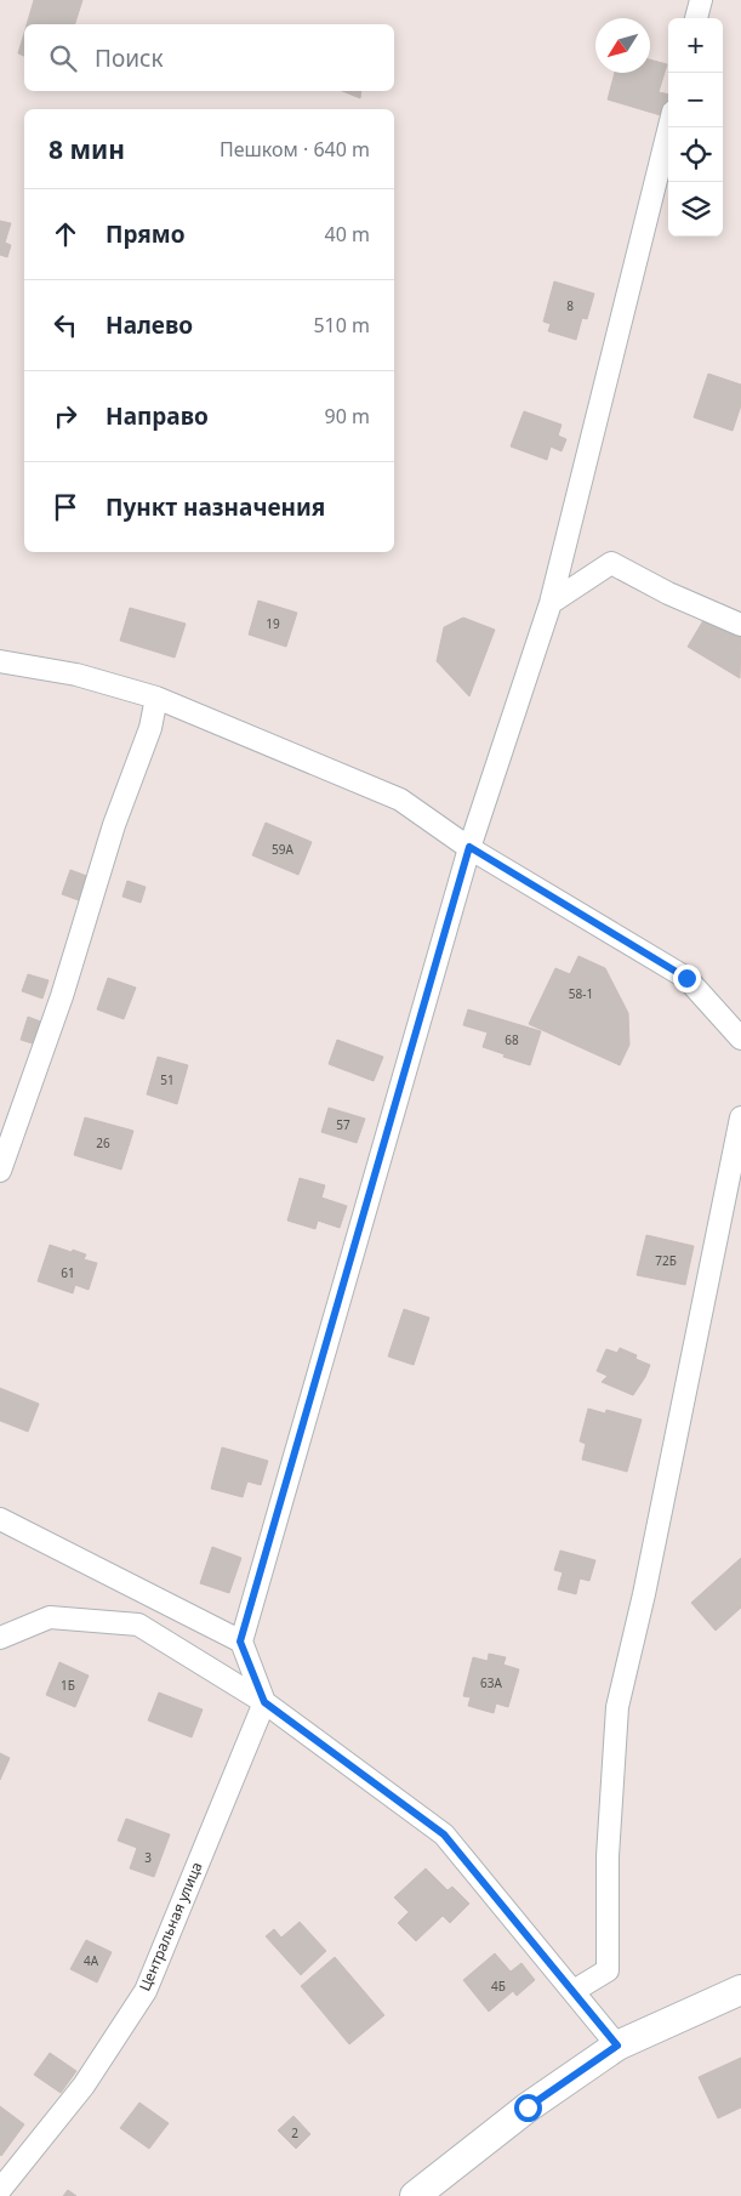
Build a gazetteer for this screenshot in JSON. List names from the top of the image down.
{
  "streets": {
    "street": ["Центральная улица"]
  },
  "house_numbers": [
    "8",
    "19",
    "59А",
    "58-1",
    "68",
    "51",
    "57",
    "26",
    "72Б",
    "61",
    "63А",
    "1Б",
    "3",
    "4А",
    "4Б",
    "2"
  ],
  "north": "bottom left",
  "page": {
    "map_buttons": ["+", "−"],
    "search": "Поиск",
    "heading": ["8 мин", "Пешком · 640 m"],
    "list": [
      ["Прямо", "40 m"],
      ["Налево", "510 m"],
      ["Направо", "90 m"],
      "Пункт назначения"
    ]
  }
}
